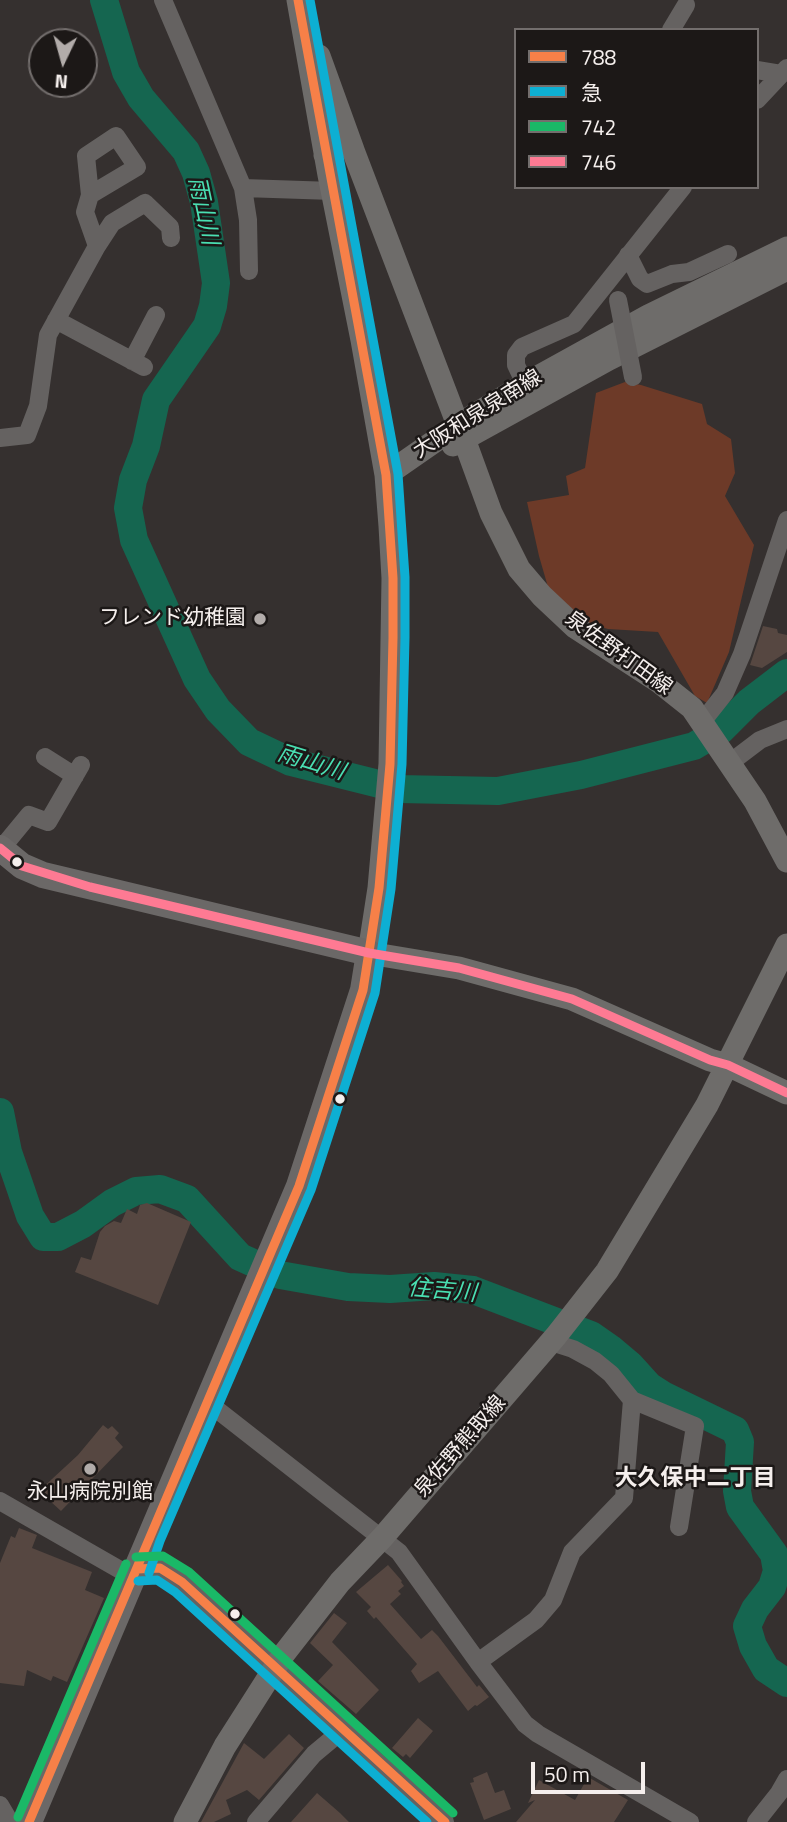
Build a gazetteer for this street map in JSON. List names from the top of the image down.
{
  "streets": {
    "main road": ["大阪和泉泉南線", "泉佐野打田線", "泉佐野熊取線"]
  },
  "crossings": [
    ["大阪和泉泉南線", "泉佐野打田線"]
  ],
  "districts": ["大久保中二丁目"],
  "water": ["雨山川", "住吉川"],
  "places": ["フレンド幼稚園", "永山病院別館"],
  "lines": [
    "transit line 788",
    "transit line 急",
    "transit line 746",
    "transit line 742"
  ],
  "legend": [
    "788",
    "急",
    "742",
    "746"
  ],
  "scale_bar": "50 m",
  "north": "bottom"
}
